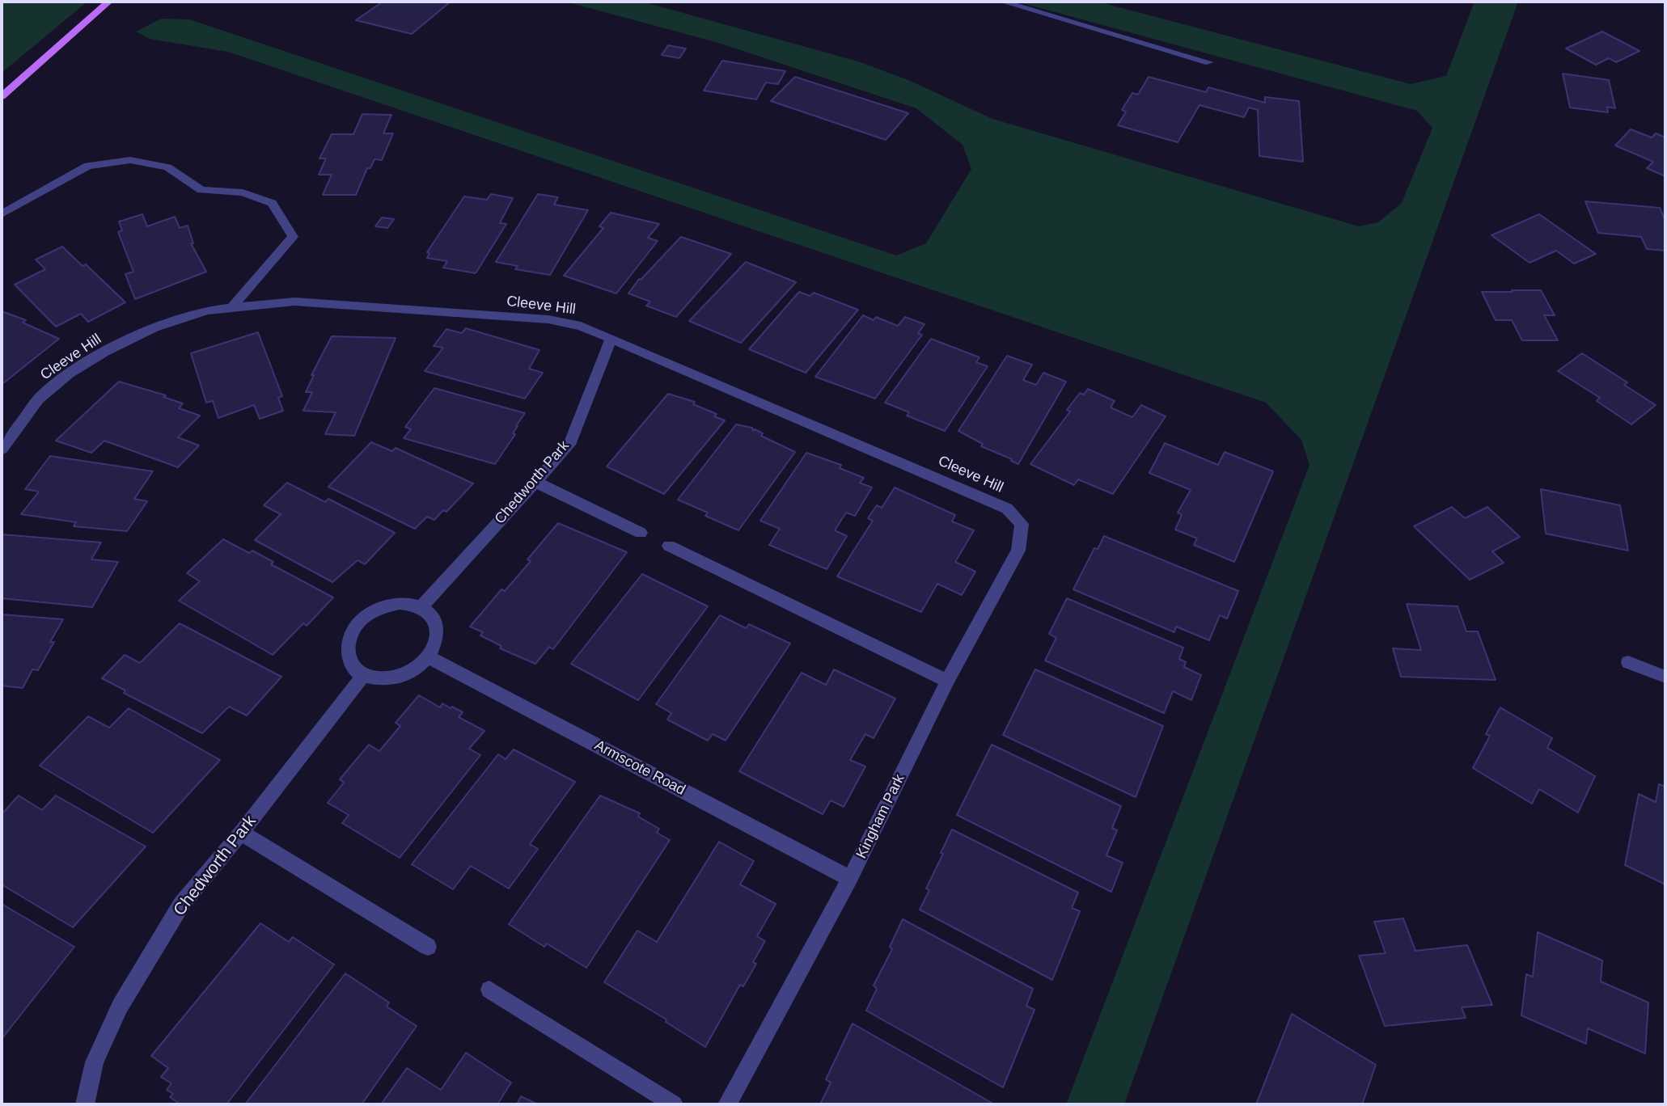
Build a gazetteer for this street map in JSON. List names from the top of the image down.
{
  "streets": {
    "street": [
      "Cleeve Hill",
      "Chedworth Park",
      "Armscote Road",
      "Kingham Park"
    ]
  },
  "crossings": [
    ["Cleeve Hill", "Chedworth Park"],
    ["Cleeve Hill", "Kingham Park"],
    ["Chedworth Park", "Armscote Road"],
    ["Armscote Road", "Kingham Park"]
  ]
}
